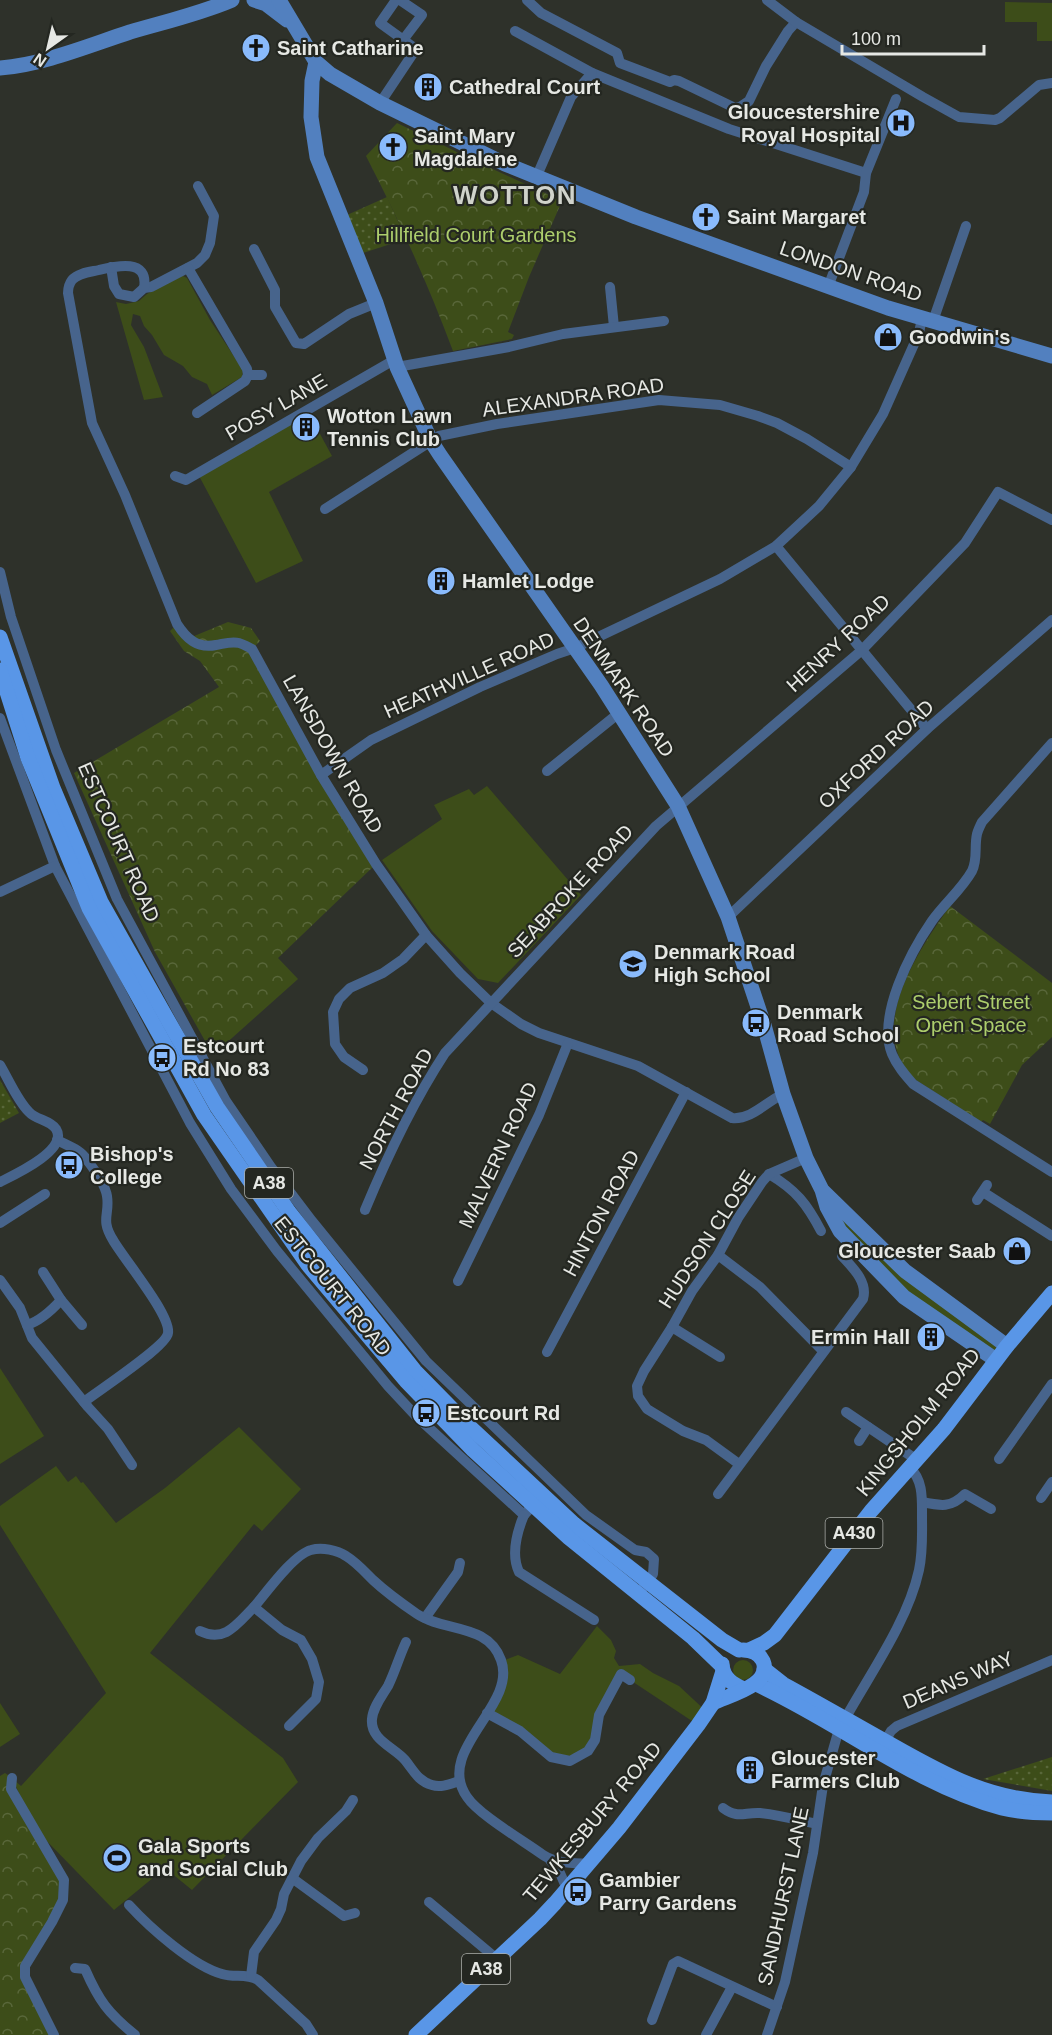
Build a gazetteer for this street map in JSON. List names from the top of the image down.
{
  "streets": {
    "main road": [
      "ESTCOURT ROAD",
      "A38",
      "KINGSHOLM ROAD",
      "A430",
      "TEWKESBURY ROAD"
    ],
    "street": [
      "LONDON ROAD",
      "ALEXANDRA ROAD",
      "POSY LANE",
      "HENRY ROAD",
      "HEATHVILLE ROAD",
      "DENMARK ROAD",
      "LANSDOWN ROAD",
      "OXFORD ROAD",
      "SEABROKE ROAD",
      "NORTH ROAD",
      "MALVERN ROAD",
      "HINTON ROAD",
      "HUDSON CLOSE",
      "DEANS WAY",
      "SANDHURST LANE"
    ]
  },
  "crossings": [
    ["LONDON ROAD", "HEATHVILLE ROAD"],
    ["LONDON ROAD", "DENMARK ROAD"],
    ["ALEXANDRA ROAD", "HEATHVILLE ROAD"],
    ["ALEXANDRA ROAD", "DENMARK ROAD"],
    ["POSY LANE", "DENMARK ROAD"],
    ["HENRY ROAD", "DENMARK ROAD"],
    ["HENRY ROAD", "SEABROKE ROAD"],
    ["HEATHVILLE ROAD", "DENMARK ROAD"],
    ["HEATHVILLE ROAD", "LANSDOWN ROAD"],
    ["DENMARK ROAD", "LANSDOWN ROAD"],
    ["DENMARK ROAD", "OXFORD ROAD"],
    ["DENMARK ROAD", "SEABROKE ROAD"],
    ["DENMARK ROAD", "HUDSON CLOSE"],
    ["DENMARK ROAD", "KINGSHOLM ROAD"],
    ["LANSDOWN ROAD", "SEABROKE ROAD"],
    ["LANSDOWN ROAD", "NORTH ROAD"],
    ["LANSDOWN ROAD", "MALVERN ROAD"],
    ["LANSDOWN ROAD", "HINTON ROAD"],
    ["ESTCOURT ROAD", "A38"],
    ["ESTCOURT ROAD", "KINGSHOLM ROAD"],
    ["ESTCOURT ROAD", "TEWKESBURY ROAD"],
    ["SEABROKE ROAD", "NORTH ROAD"],
    ["A38", "KINGSHOLM ROAD"],
    ["A38", "TEWKESBURY ROAD"],
    ["KINGSHOLM ROAD", "TEWKESBURY ROAD"],
    ["KINGSHOLM ROAD", "SANDHURST LANE"]
  ],
  "districts": ["WOTTON"],
  "parks": ["Hillfield Court Gardens", "Sebert Street Open Space"],
  "places": {
    "church": ["Saint Catharine", "Saint Mary Magdalene", "Saint Margaret"],
    "building": [
      "Cathedral Court",
      "Wotton Lawn Tennis Club",
      "Hamlet Lodge",
      "Ermin Hall",
      "Gloucester Farmers Club"
    ],
    "hospital": ["Gloucestershire Royal Hospital"],
    "shop": ["Goodwin's", "Gloucester Saab"],
    "school or university": ["Denmark Road High School"],
    "bus stop": [
      "Denmark Road School",
      "Estcourt Rd No 83",
      "Bishop's College",
      "Estcourt Rd",
      "Gambier Parry Gardens"
    ],
    "sports": ["Gala Sports and Social Club"]
  },
  "scale_bar": "100 m",
  "north": "bottom left"
}
